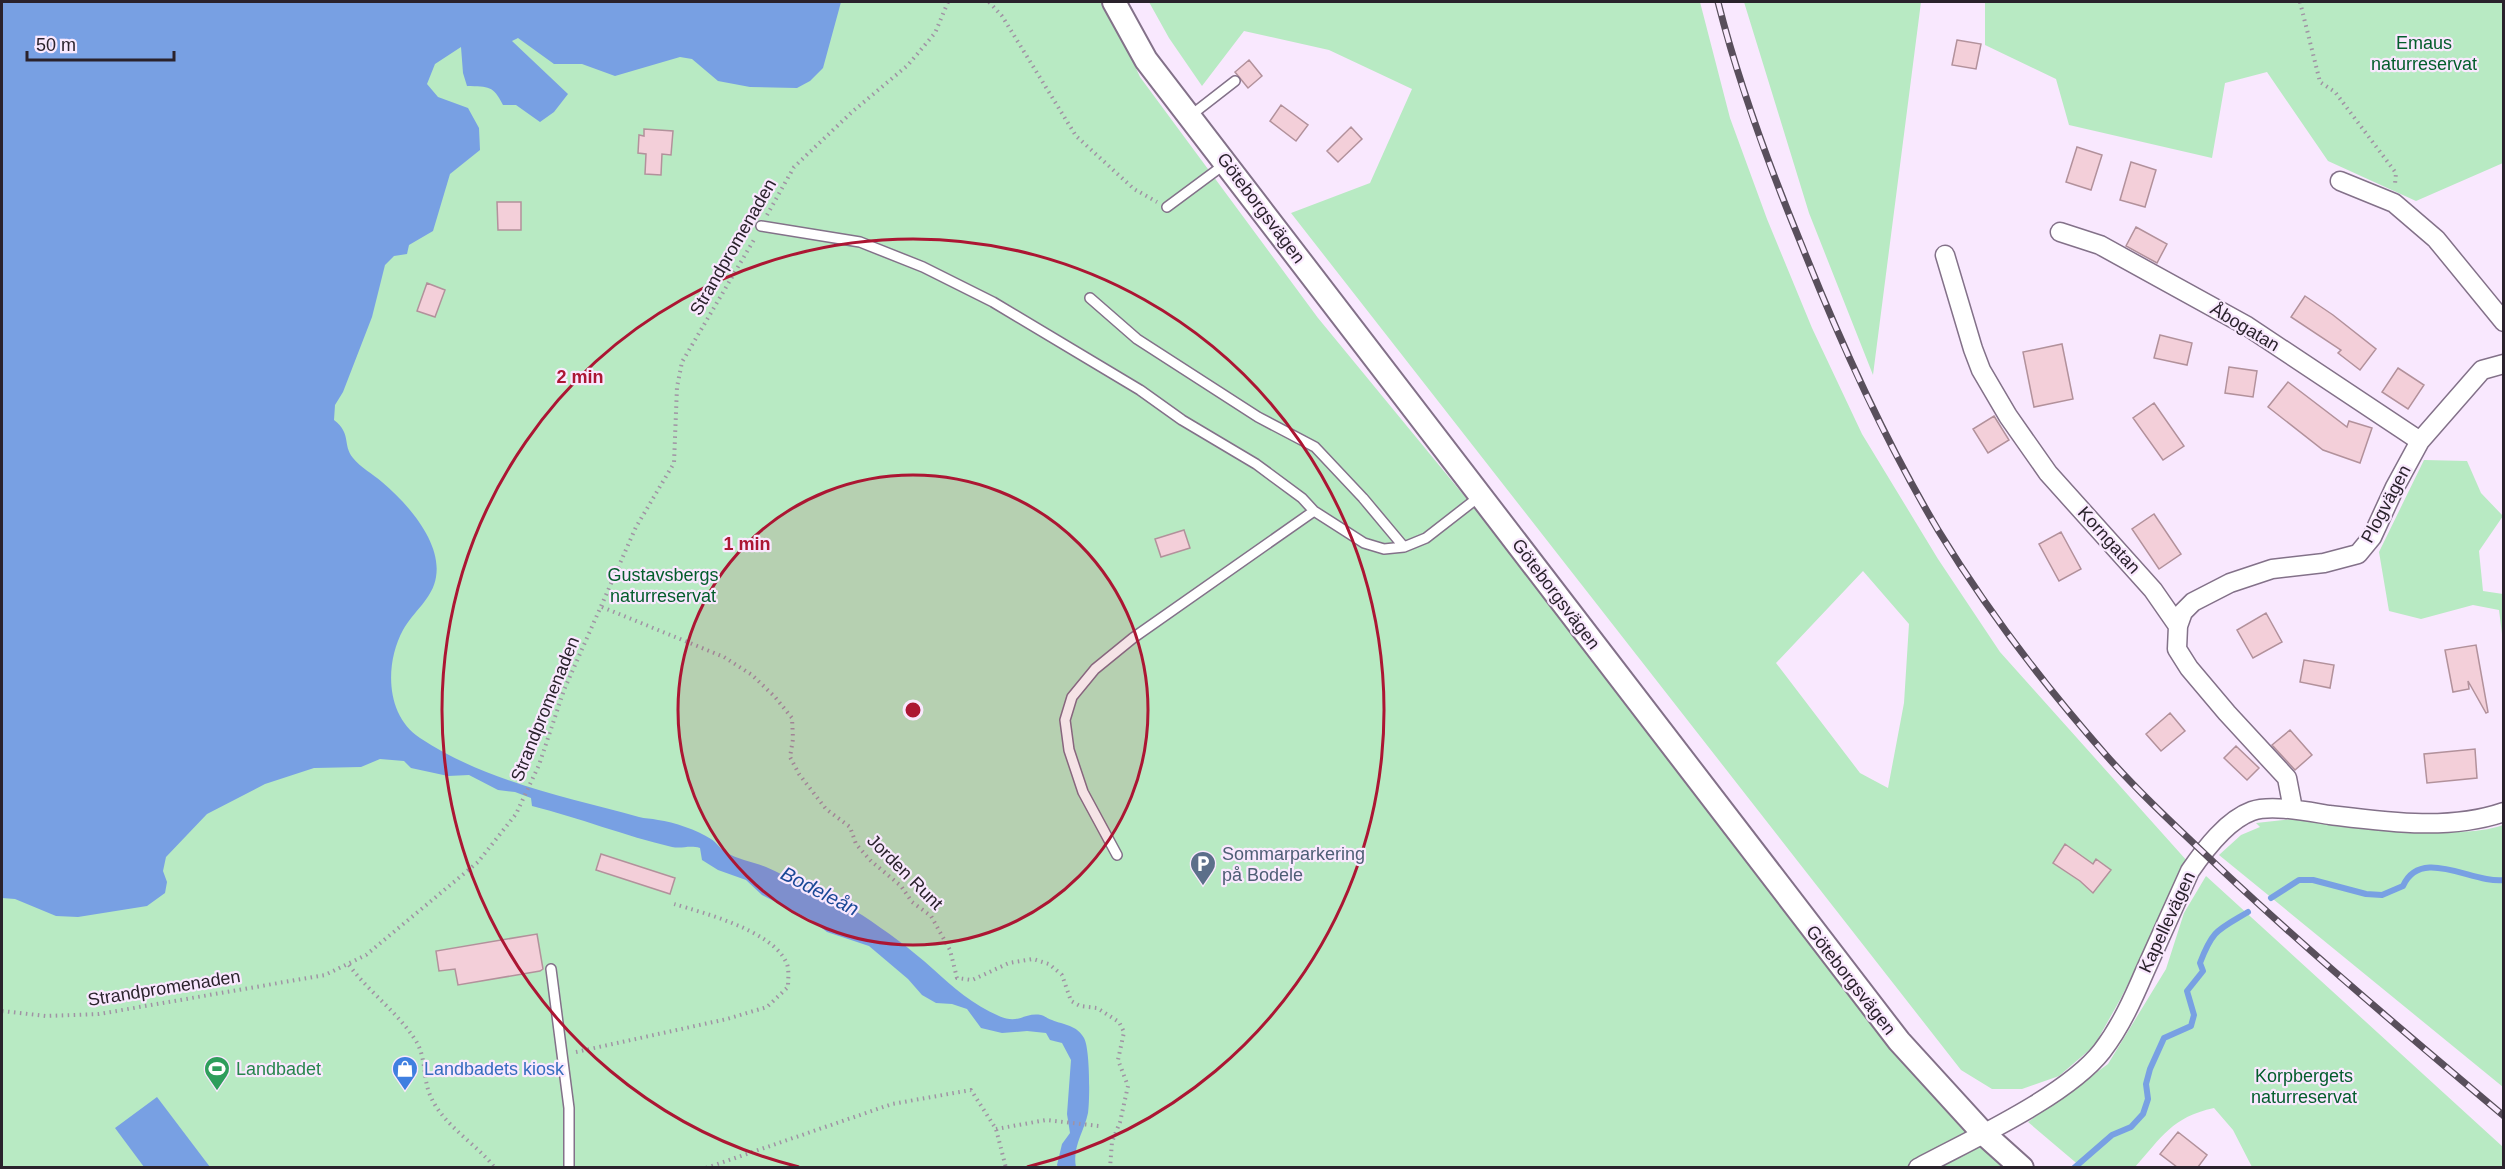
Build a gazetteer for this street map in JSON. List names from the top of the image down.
{
  "streets": {
    "street": [
      "Göteborgsvägen",
      "Åbogatan",
      "Plogvägen",
      "Korngatan",
      "Kapellevägen"
    ],
    "path": ["Strandpromenaden", "Jorden Runt"]
  },
  "crossings": [
    ["Göteborgsvägen", "Kapellevägen"],
    ["Strandpromenaden", "Jorden Runt"],
    ["Åbogatan", "Plogvägen"],
    ["Plogvägen", "Korngatan"],
    ["Korngatan", "Kapellevägen"]
  ],
  "water": ["Bodeleån"],
  "parks": ["Emaus naturreservat", "Gustavsbergs naturreservat", "Korpbergets naturreservat"],
  "places": {
    "parking": ["Sommarparkering på Bodele"],
    "sports": ["Landbadet"],
    "shop": ["Landbadets kiosk"]
  },
  "scale_bar": "50 m",
  "rings": ["2 min", "1 min"]
}
